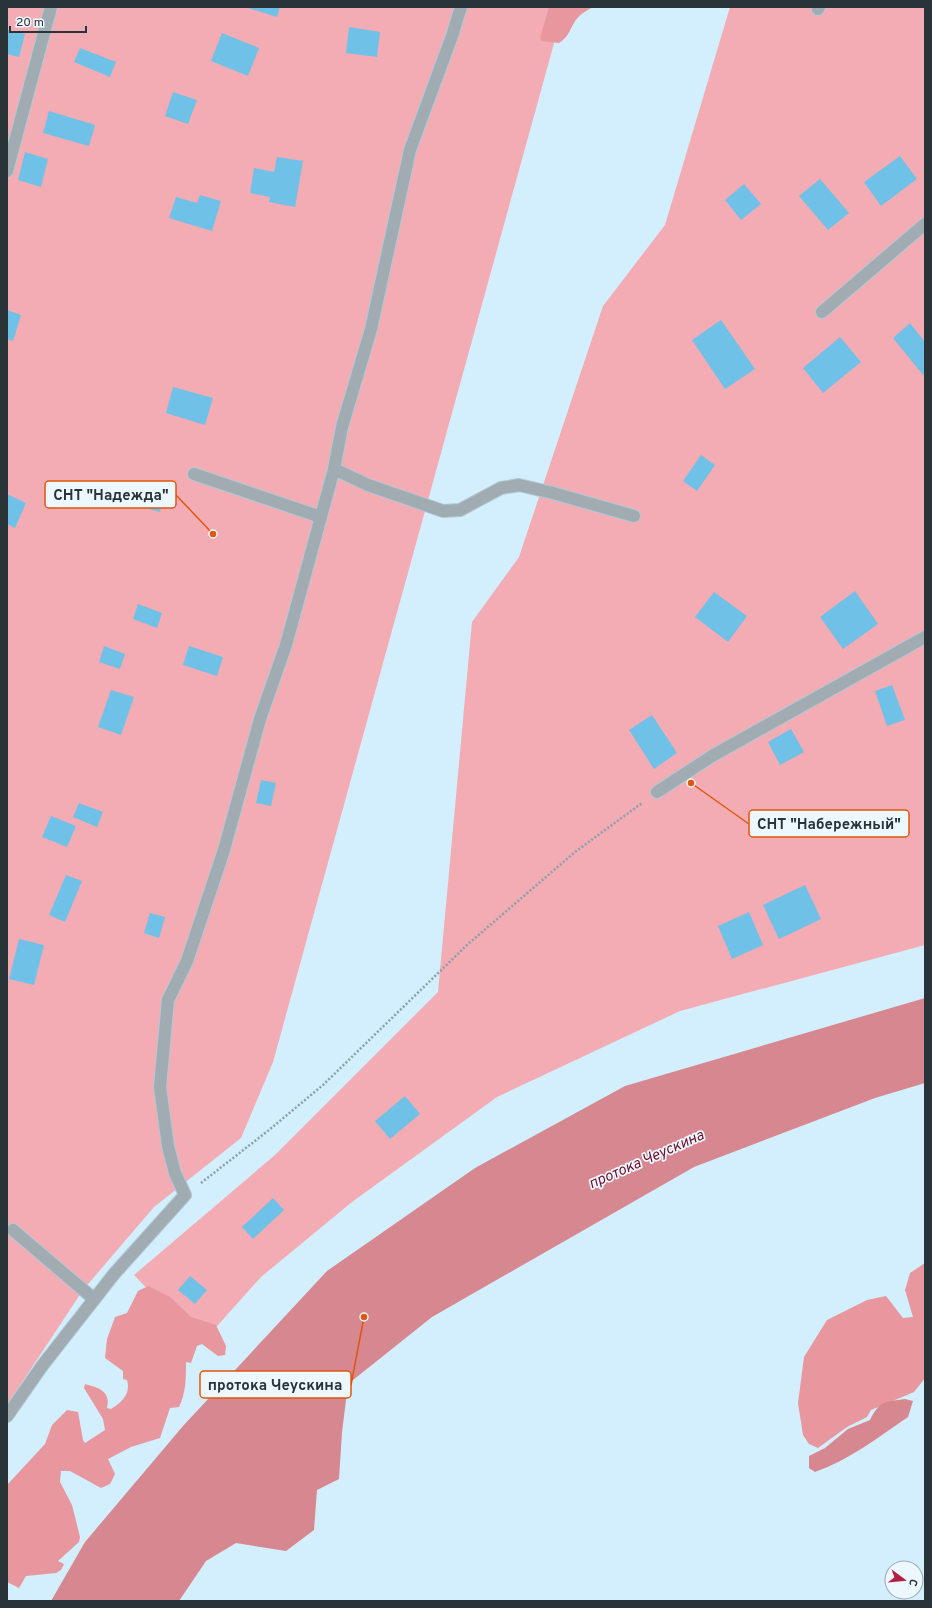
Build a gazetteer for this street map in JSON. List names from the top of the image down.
{
  "water": ["протока Чеускина"],
  "places": ["СНТ \"Надежда\"", "СНТ \"Набережный\"", "протока Чеускина"],
  "scale_bar": "20 m",
  "north": "right"
}
